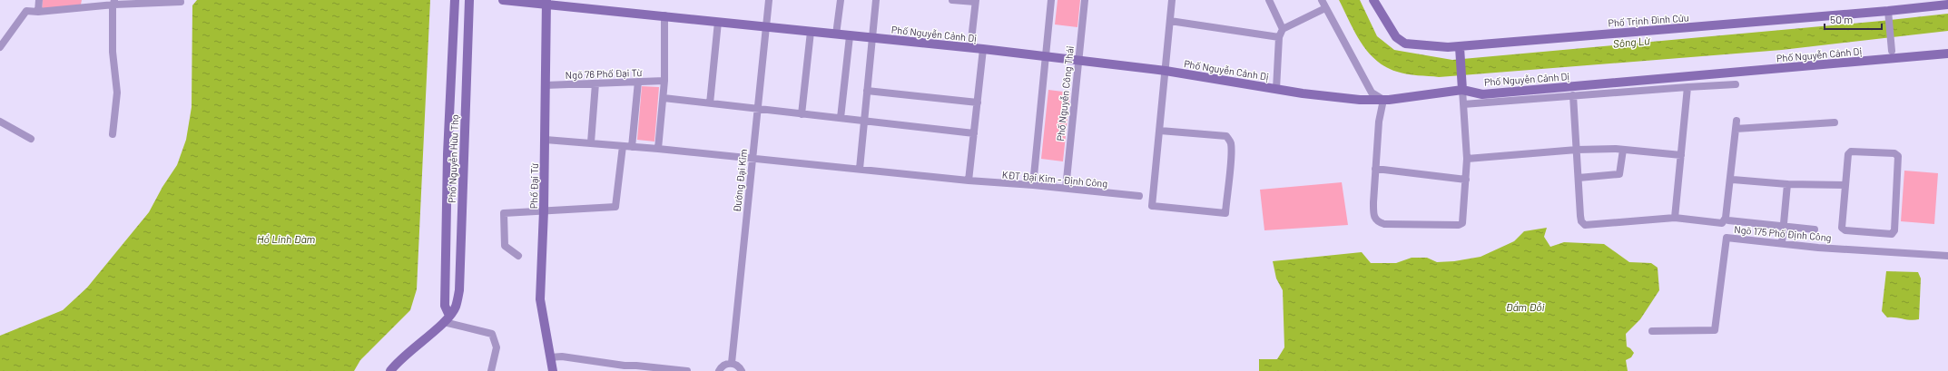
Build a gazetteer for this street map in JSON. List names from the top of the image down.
{
  "streets": {
    "main road": [
      "Phố Trịnh Đình Cửu",
      "Phố Nguyễn Cảnh Dị",
      "Phố Nguyễn Hữu Thọ",
      "Phố Đại Từ"
    ],
    "street": [
      "Ngõ 76 Phố Đại Từ",
      "Phố Nguyễn Công Thái",
      "KĐT Đại Kim - Định Công",
      "Đường Đại Kim",
      "Ngõ 175 Phố Định Công"
    ]
  },
  "crossings": [
    ["Phố Nguyễn Cảnh Dị", "Phố Nguyễn Công Thái"],
    ["Phố Nguyễn Cảnh Dị", "Đường Đại Kim"],
    ["Phố Nguyễn Cảnh Dị", "Phố Đại Từ"],
    ["Ngõ 76 Phố Đại Từ", "Phố Đại Từ"],
    ["Phố Nguyễn Công Thái", "KĐT Đại Kim - Định Công"],
    ["KĐT Đại Kim - Định Công", "Đường Đại Kim"],
    ["KĐT Đại Kim - Định Công", "Phố Đại Từ"]
  ],
  "water": ["Sông Lừ", "Hồ Linh Đàm", "Đầm Đỗi"],
  "scale_bar": "50 m"
}
